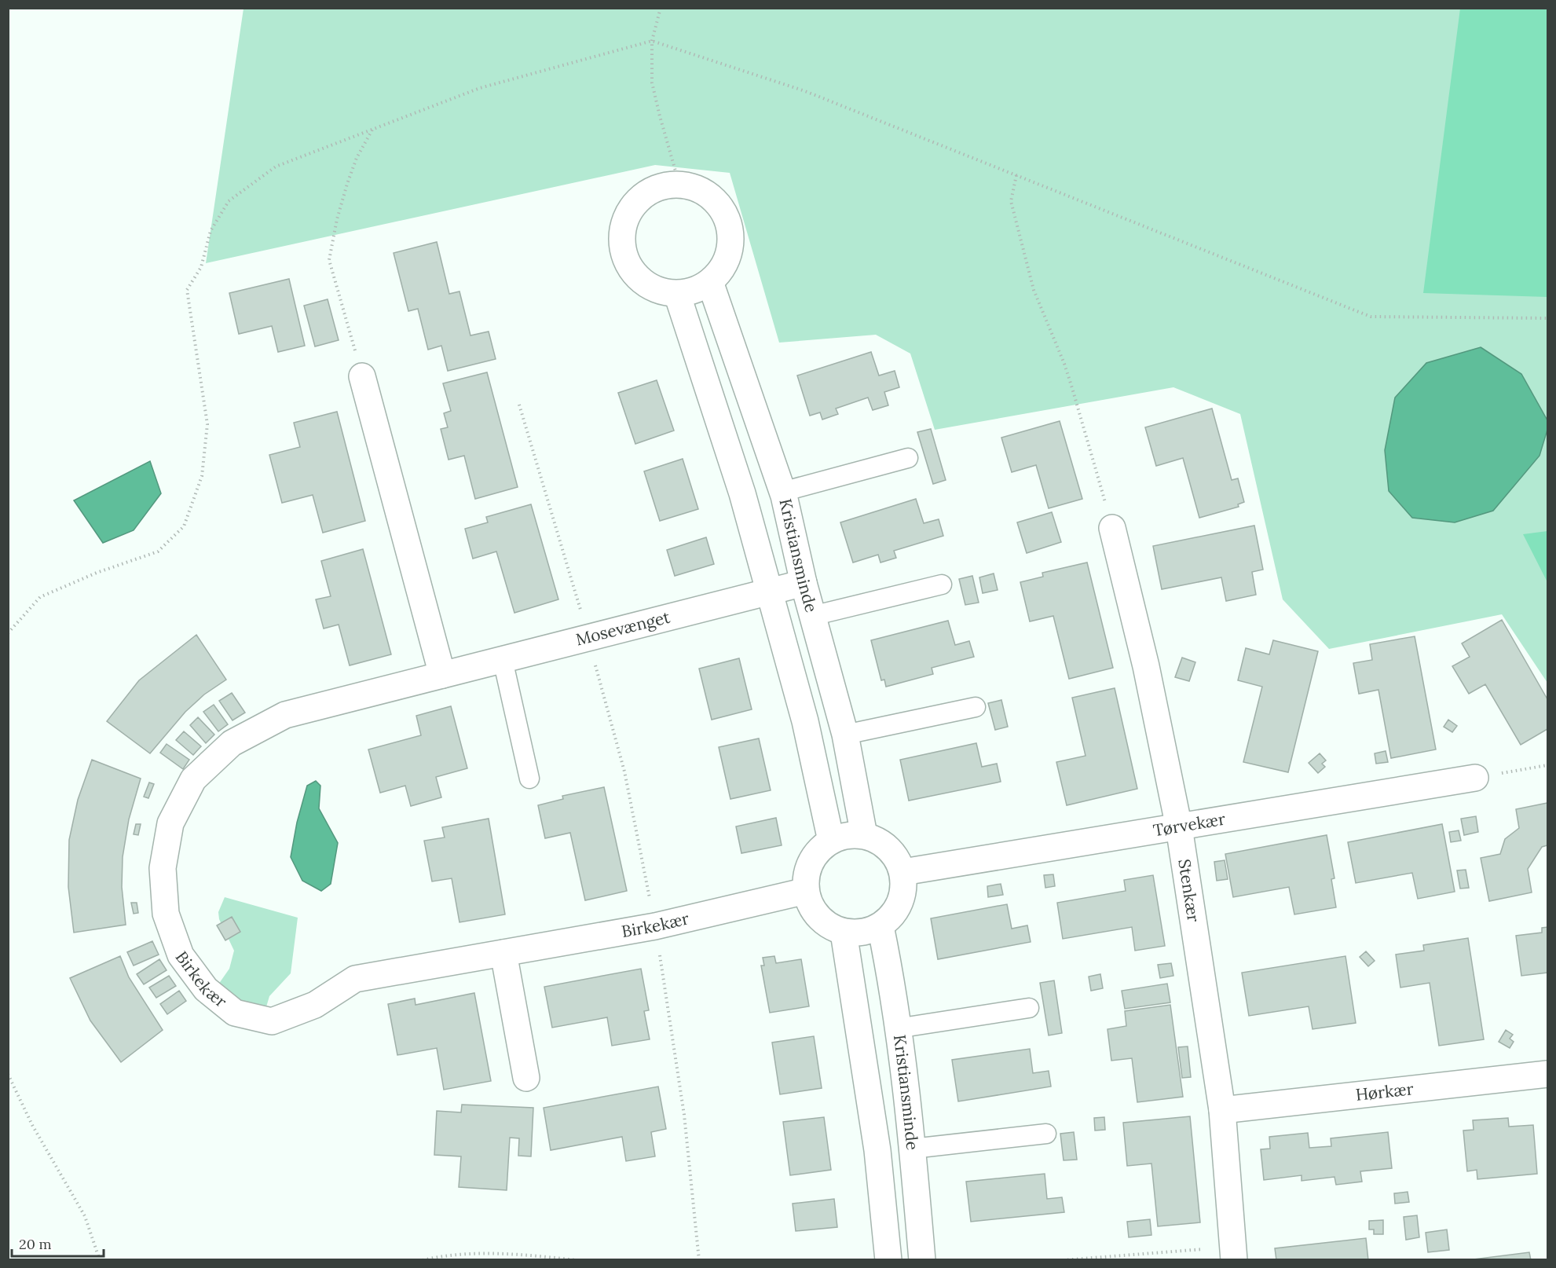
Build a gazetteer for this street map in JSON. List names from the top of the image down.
{
  "streets": {
    "street": [
      "Kristiansminde",
      "Mosevænget",
      "Tørvekær",
      "Stenkær",
      "Birkekær",
      "Hørkær"
    ]
  },
  "crossings": [
    ["Kristiansminde", "Mosevænget"],
    ["Kristiansminde", "Tørvekær"],
    ["Kristiansminde", "Birkekær"],
    ["Mosevænget", "Birkekær"],
    ["Tørvekær", "Stenkær"],
    ["Tørvekær", "Birkekær"],
    ["Stenkær", "Hørkær"]
  ],
  "scale_bar": "20 m"
}
